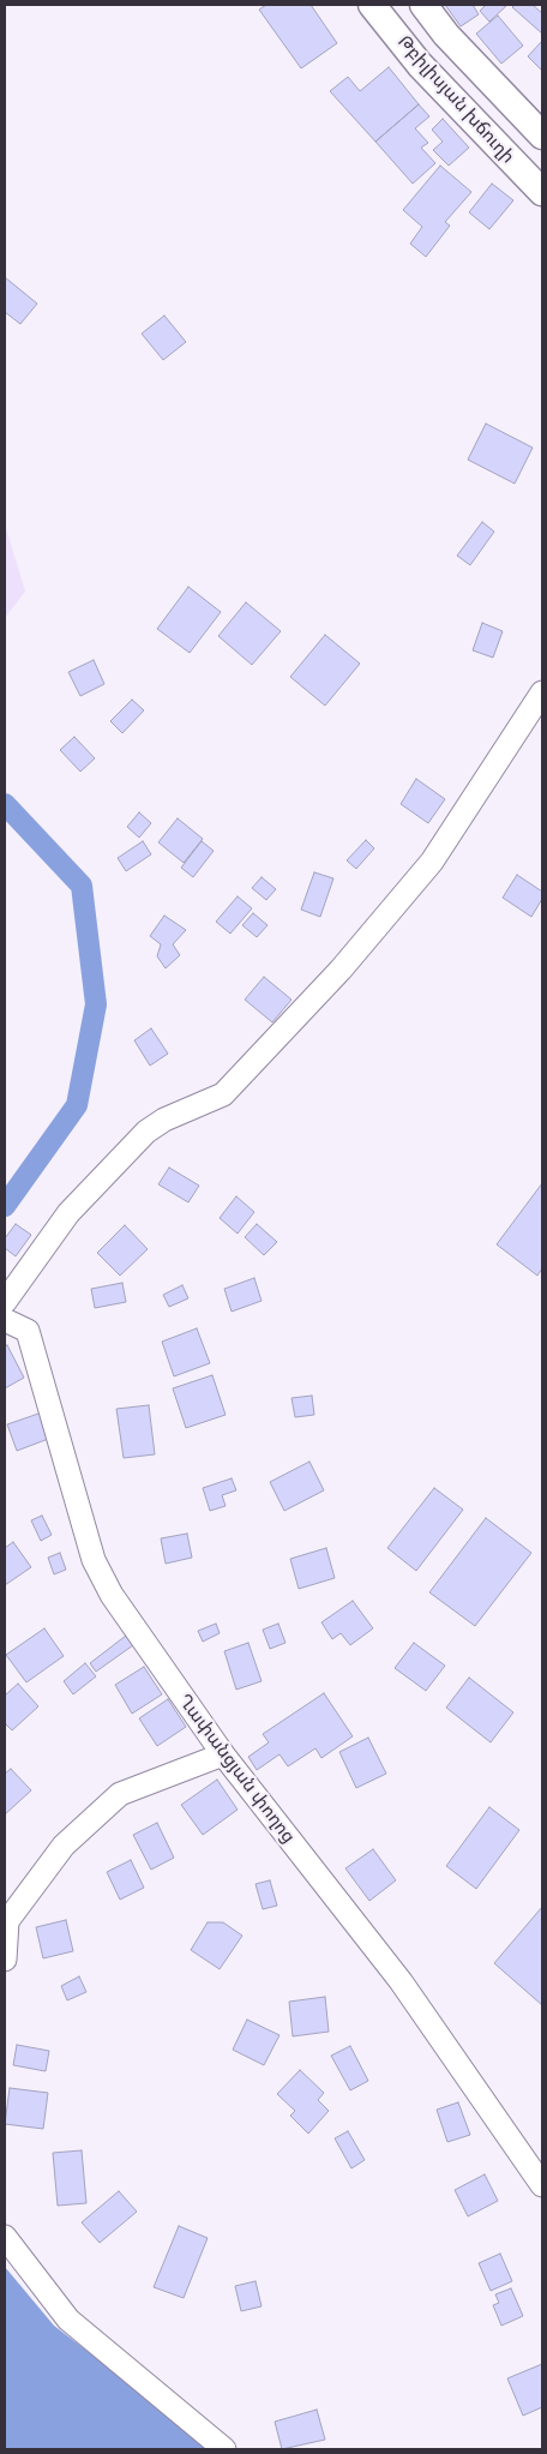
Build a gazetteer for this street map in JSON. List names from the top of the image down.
{
  "streets": {
    "main road": ["Թբիլիսյան խճուղի"],
    "street": ["Ղափանցյան փողոց"]
  }
}
